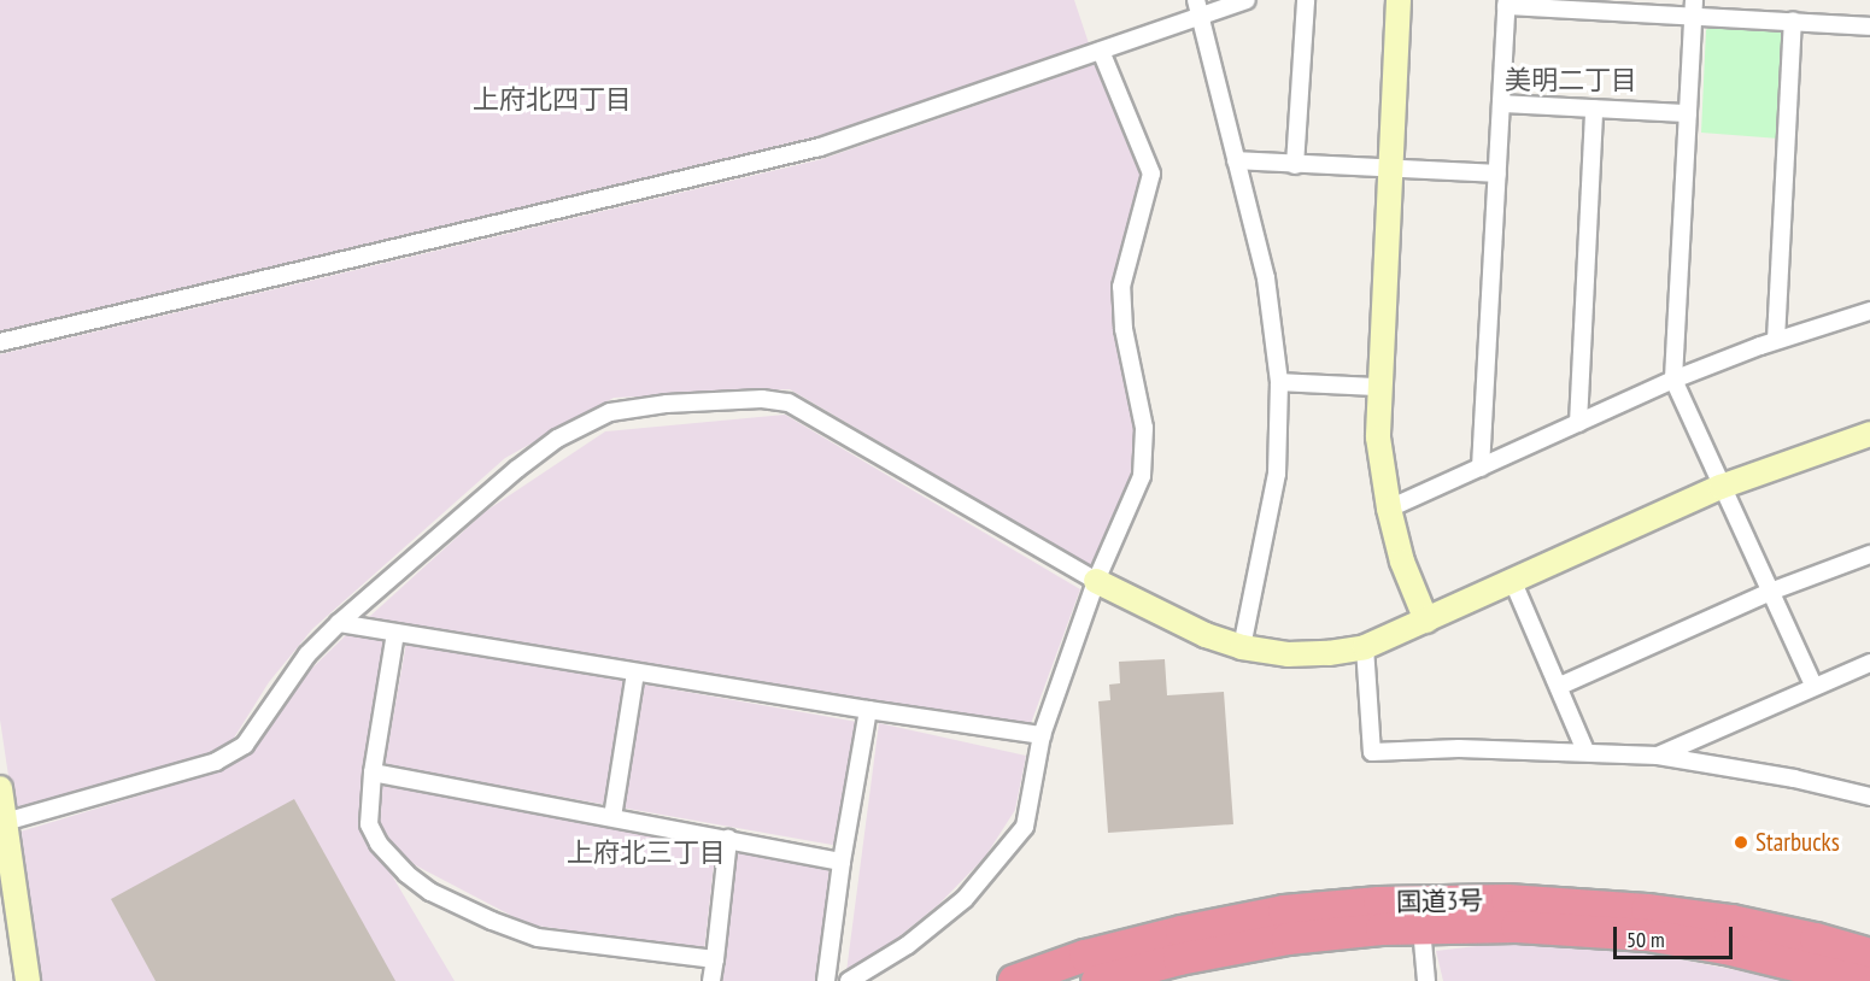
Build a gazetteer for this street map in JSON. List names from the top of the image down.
{
  "streets": {
    "highway": ["国道3号"]
  },
  "districts": ["美明二丁目", "上府北四丁目", "上府北三丁目"],
  "places": ["Starbucks"],
  "scale_bar": "50 m"
}
